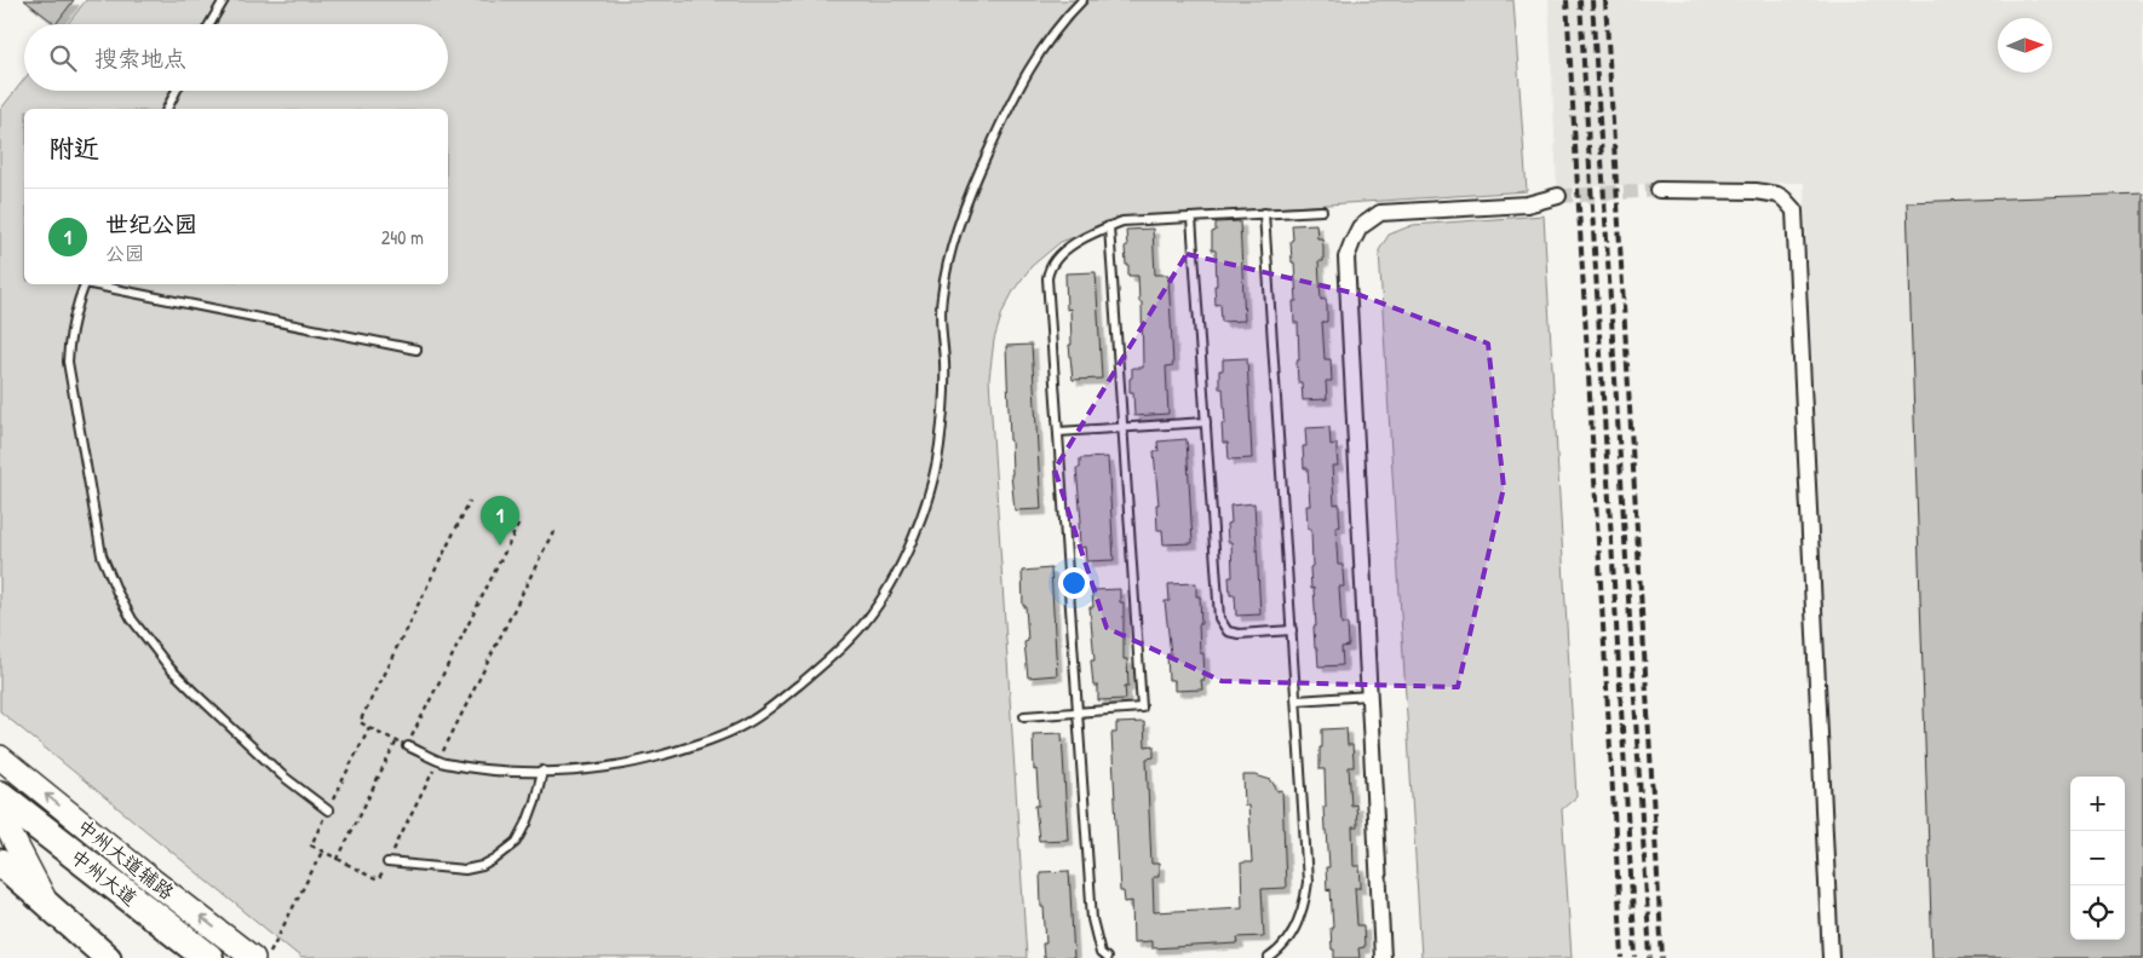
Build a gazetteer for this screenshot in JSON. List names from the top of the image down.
{
  "streets": {
    "highway": ["中州大道"],
    "street": ["中州大道辅路"]
  },
  "north": "right",
  "page": {
    "search": "搜索地点",
    "heading": "附近",
    "list": [
      {
        "mark": "1",
        "name": "世纪公园",
        "note": "公园",
        "value": "240 m"
      }
    ],
    "pins": "1",
    "map_buttons": ["+", "−"]
  }
}
